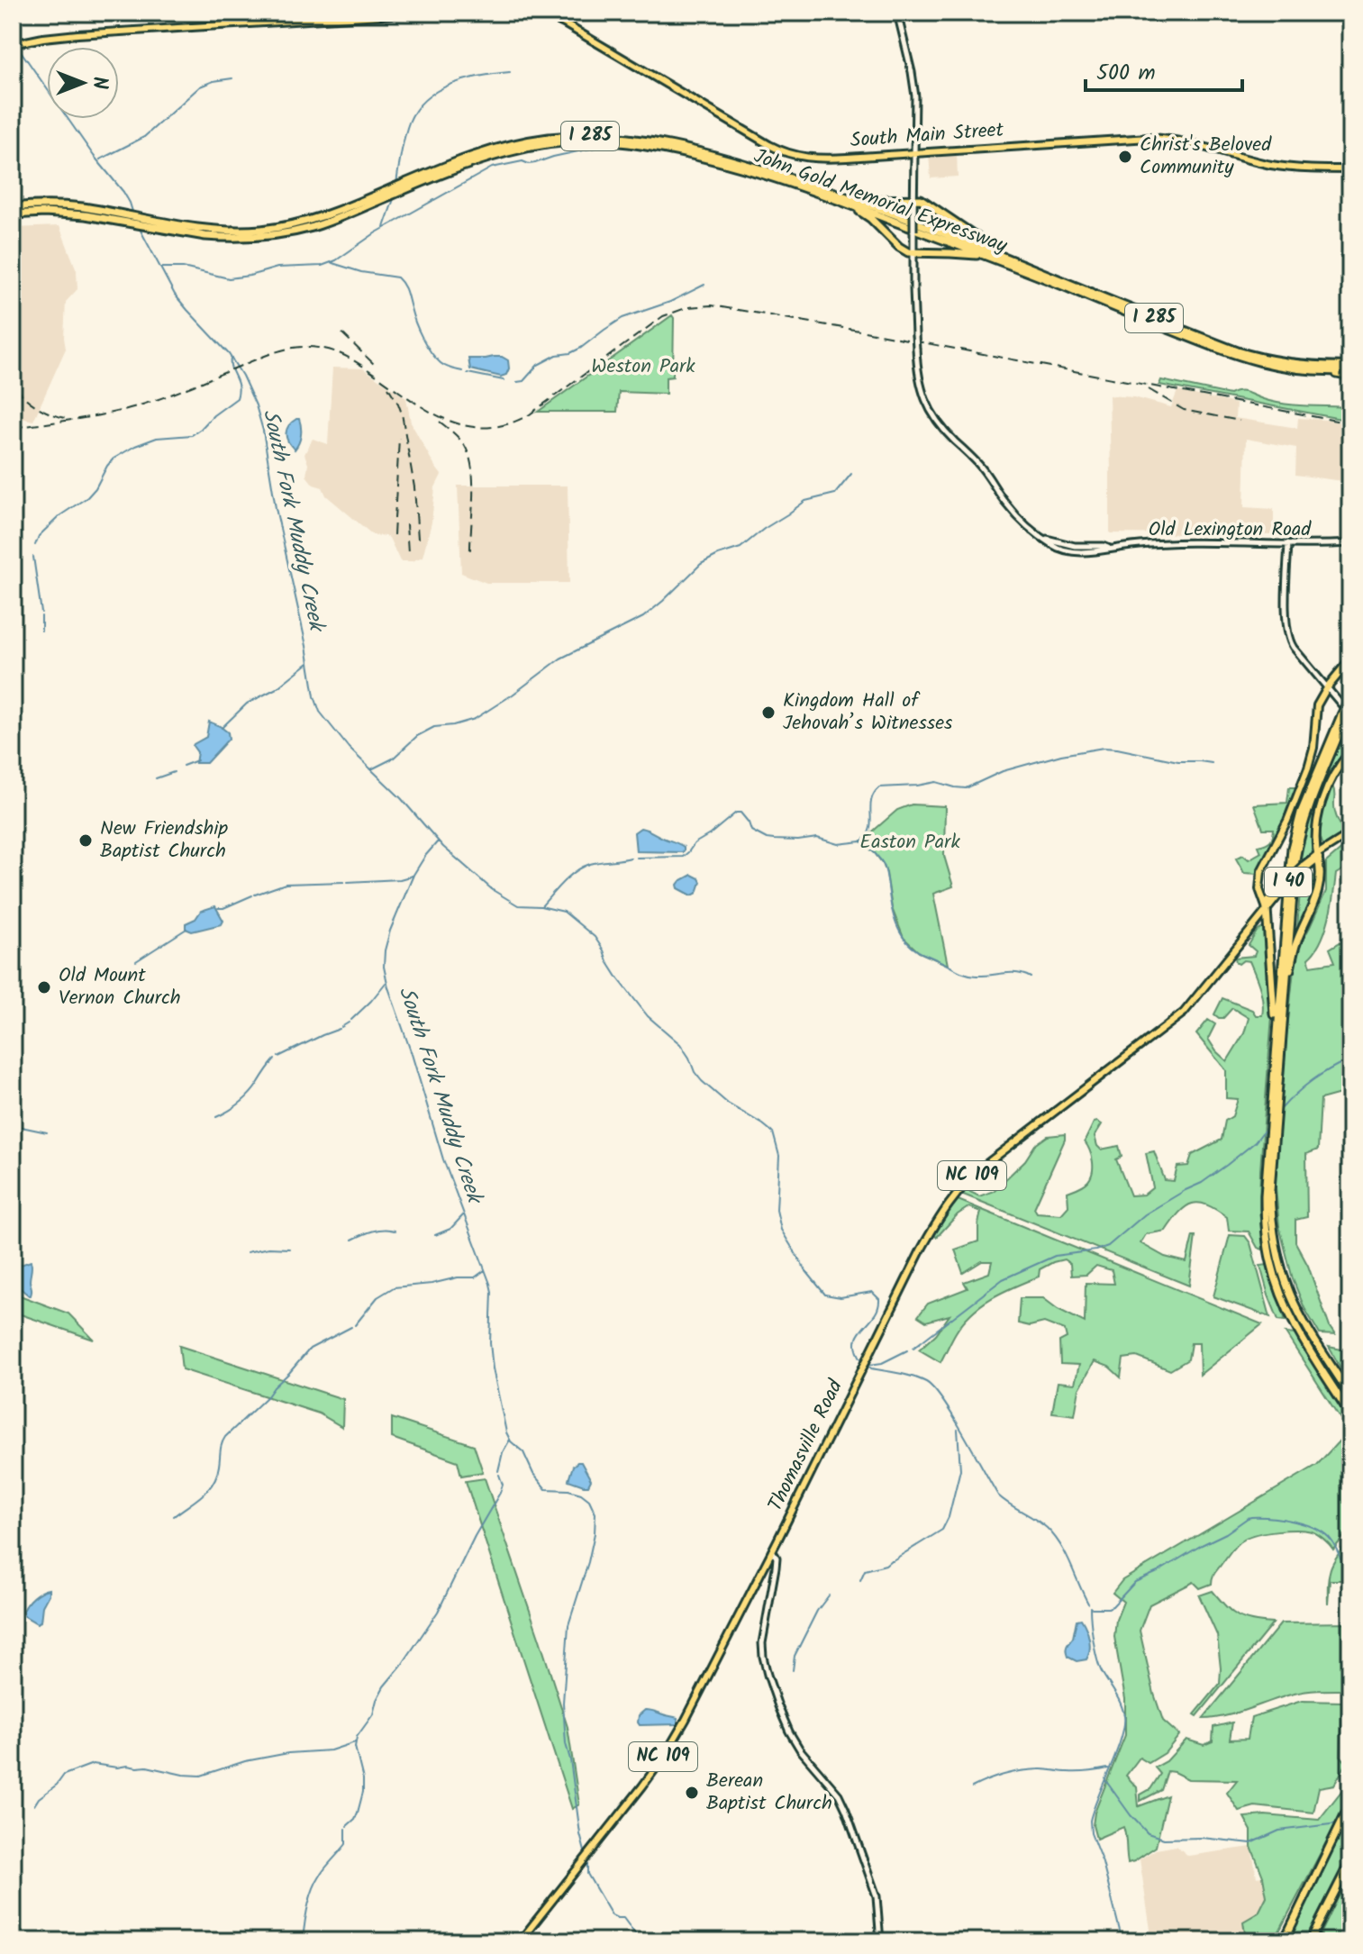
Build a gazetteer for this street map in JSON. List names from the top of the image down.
{
  "streets": {
    "highway": ["I 285", "John Gold Memorial Expressway", "I 40"],
    "main road": [
      "South Main Street",
      "Old Lexington Road",
      "NC 109",
      "Thomasville Road"
    ]
  },
  "water": ["South Fork Muddy Creek"],
  "parks": ["Weston Park", "Easton Park"],
  "places": [
    "Christ's Beloved Community",
    "Kingdom Hall of Jehovah’s Witnesses",
    "New Friendship Baptist Church",
    "Old Mount Vernon Church",
    "Berean Baptist Church"
  ],
  "scale_bar": "500 m",
  "north": "right"
}
